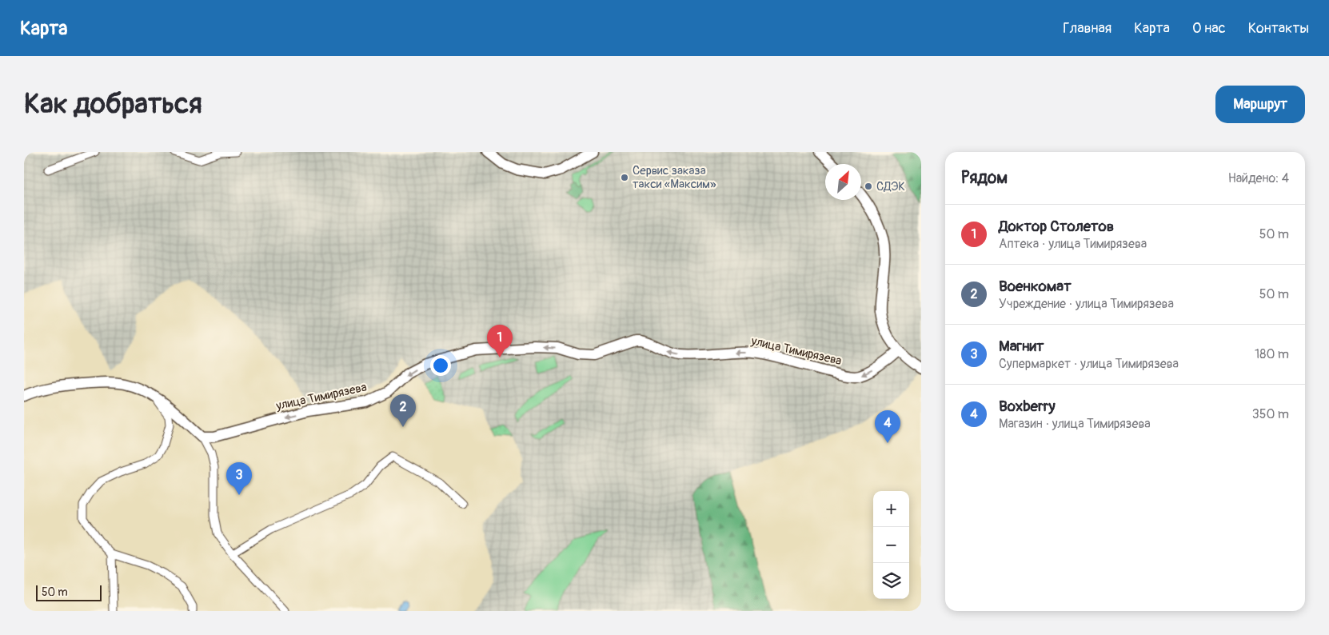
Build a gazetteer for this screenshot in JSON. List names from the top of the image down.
{
  "streets": {
    "street": ["улица Тимирязева"]
  },
  "one_way": ["улица Тимирязева"],
  "places": ["Сервис заказа такси «Максим»", "СДЭК"],
  "scale_bar": "50 m",
  "north": "top right",
  "page": {
    "header": "Карта",
    "nav": [
      "Главная",
      "Карта",
      "О нас",
      "Контакты"
    ],
    "buttons": "Маршрут",
    "title": "Как добраться",
    "heading": ["Рядом", "Найдено: 4"],
    "list": [
      {
        "mark": "1",
        "name": "Доктор Столетов",
        "note": "Аптека · улица Тимирязева",
        "value": "50 m"
      },
      {
        "mark": "2",
        "name": "Военкомат",
        "note": "Учреждение · улица Тимирязева",
        "value": "50 m"
      },
      {
        "mark": "3",
        "name": "Магнит",
        "note": "Супермаркет · улица Тимирязева",
        "value": "180 m"
      },
      {
        "mark": "4",
        "name": "Boxberry",
        "note": "Магазин · улица Тимирязева",
        "value": "350 m"
      }
    ],
    "pins": [
      "1",
      "2",
      "4",
      "3"
    ],
    "map_buttons": ["+", "−"],
    "scale": "50 m"
  }
}
